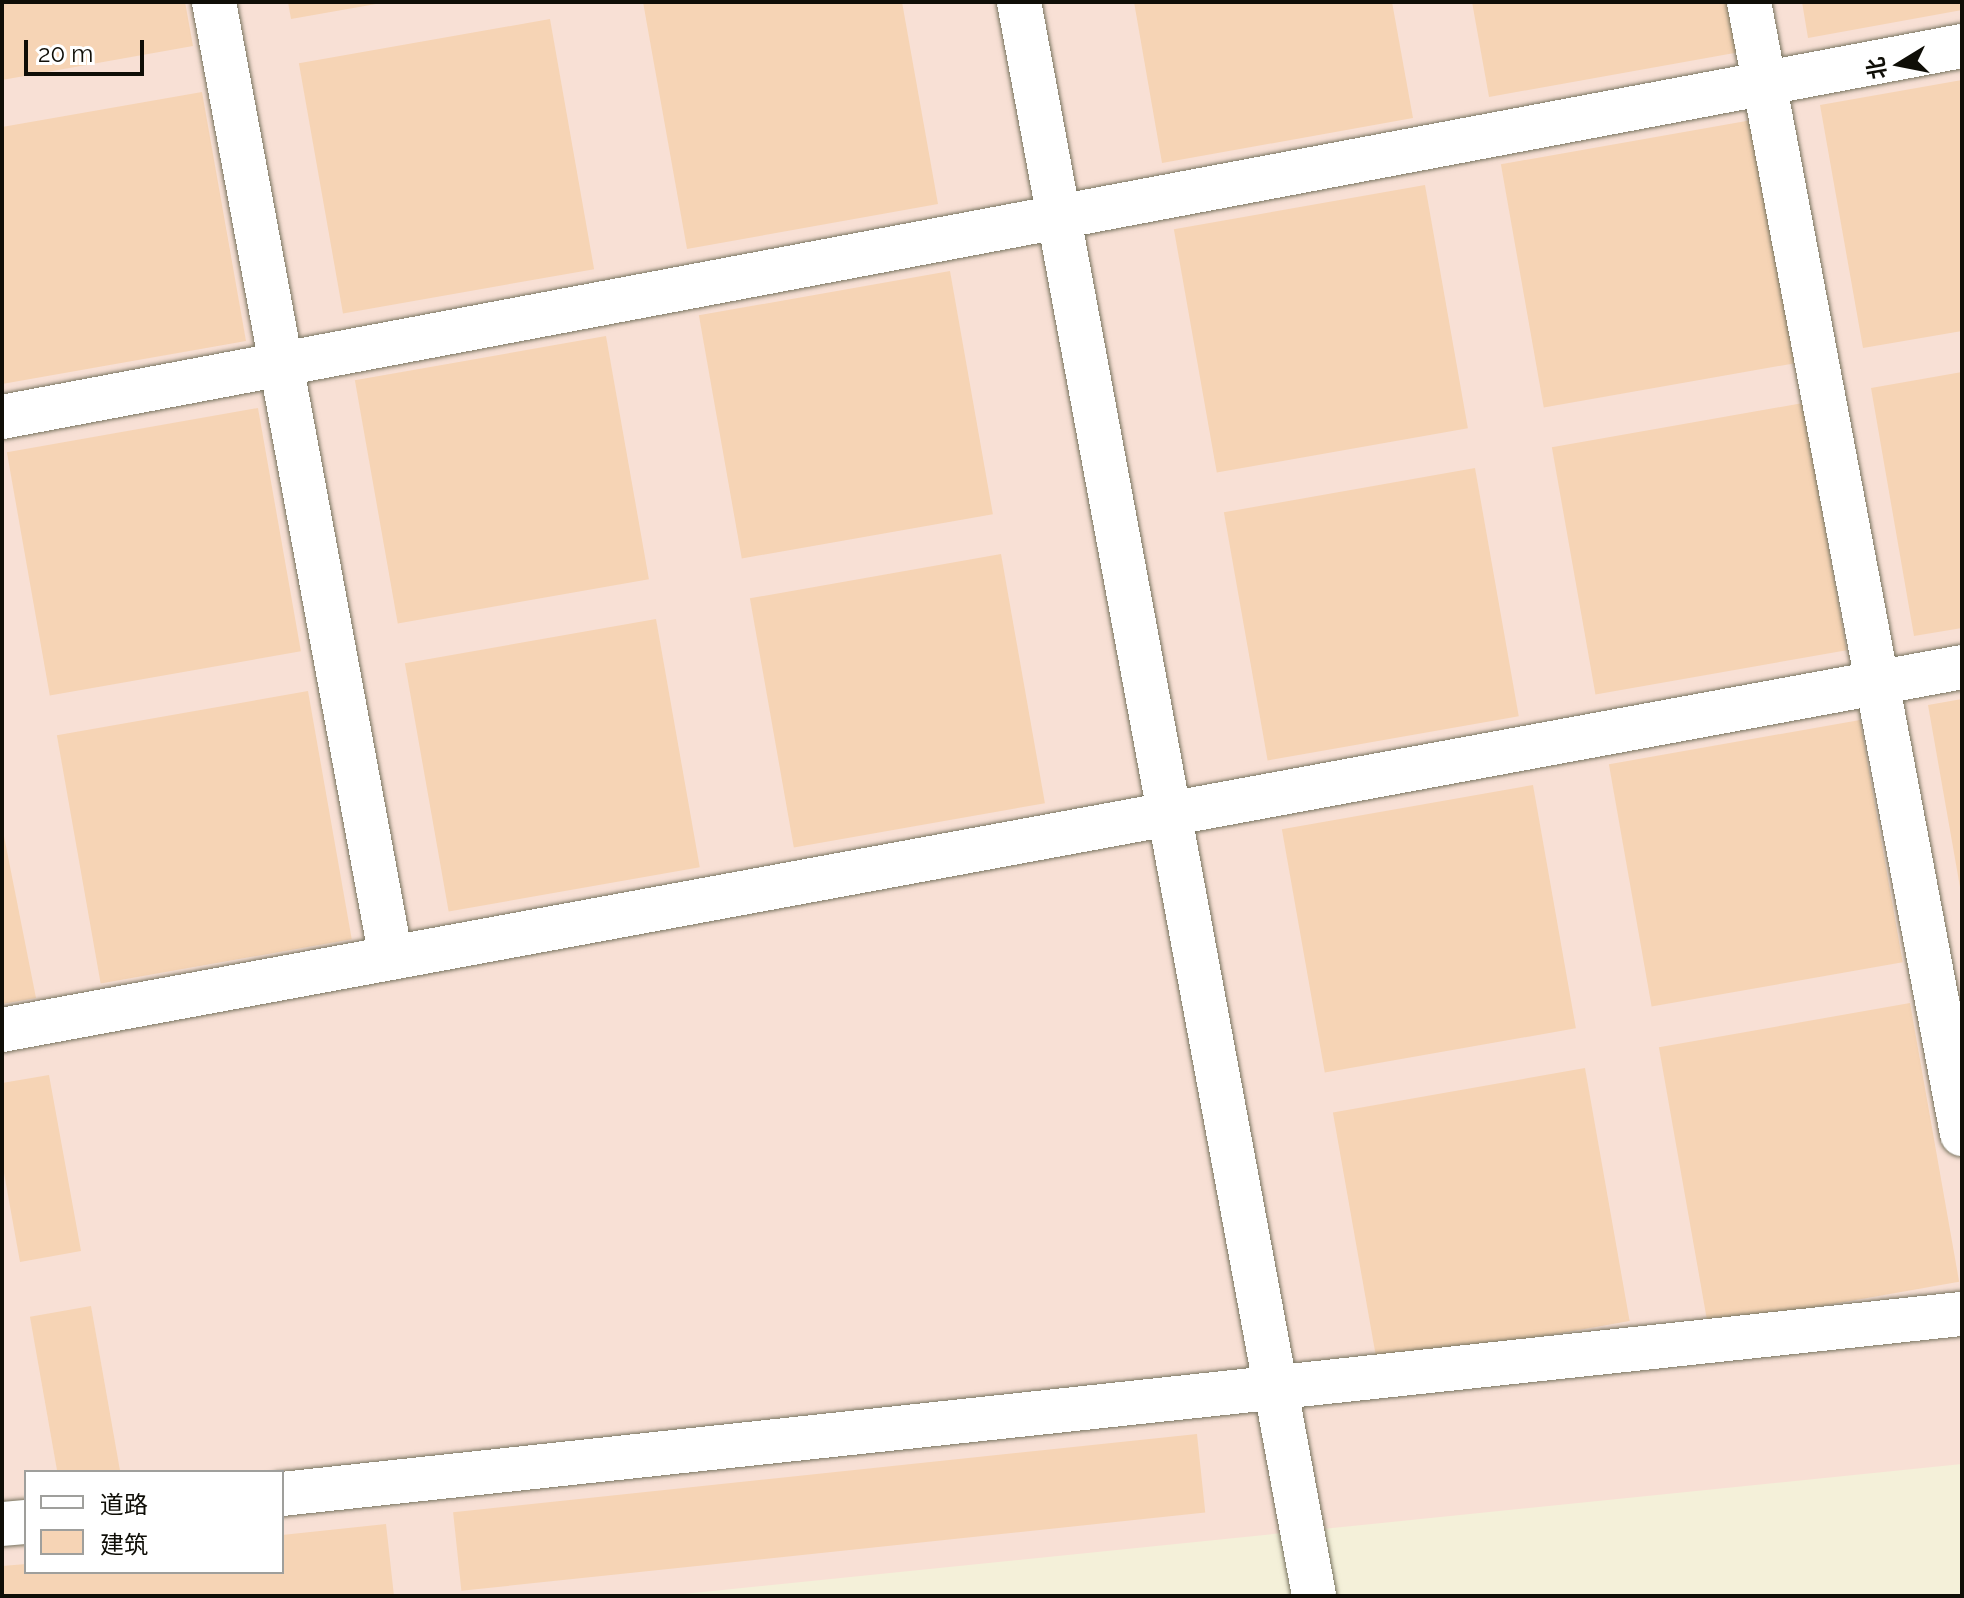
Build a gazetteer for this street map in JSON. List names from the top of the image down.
{
  "legend": ["道路", "建筑"],
  "scale_bar": "20 m",
  "north": "left"
}
